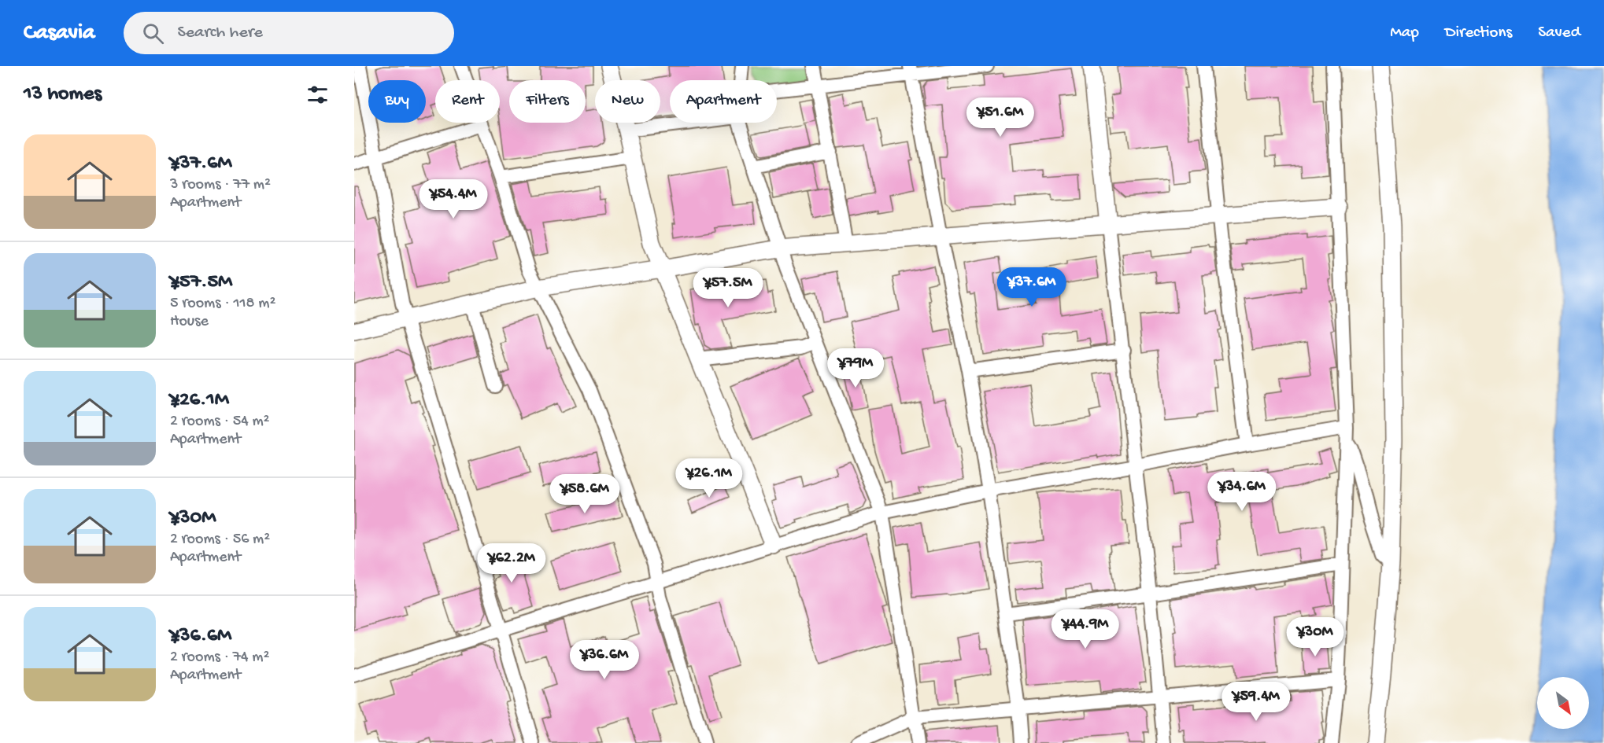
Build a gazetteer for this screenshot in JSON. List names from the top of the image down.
{
  "north": "bottom right",
  "page": {
    "header": "Casavia",
    "search": "Search here",
    "nav": ["Map", "Directions", "Saved"],
    "heading": "13 homes",
    "chip": [
      "Buy",
      "Rent",
      "Filters",
      "New",
      "Apartment"
    ],
    "price": [
      "¥51.6M",
      "¥54.4M",
      "¥37.6M",
      "¥57.5M",
      "¥79M",
      "¥26.1M",
      "¥34.6M",
      "¥58.6M",
      "¥62.2M",
      "¥44.9M",
      "¥30M",
      "¥36.6M",
      "¥59.4M"
    ],
    "list": [
      {
        "name": "¥37.6M",
        "note": "3 rooms · 77 m² · Apartment"
      },
      {
        "name": "¥57.5M",
        "note": "5 rooms · 118 m² · House"
      },
      {
        "name": "¥26.1M",
        "note": "2 rooms · 54 m² · Apartment"
      },
      {
        "name": "¥30M",
        "note": "2 rooms · 56 m² · Apartment"
      },
      {
        "name": "¥36.6M",
        "note": "2 rooms · 74 m² · Apartment"
      }
    ]
  }
}
